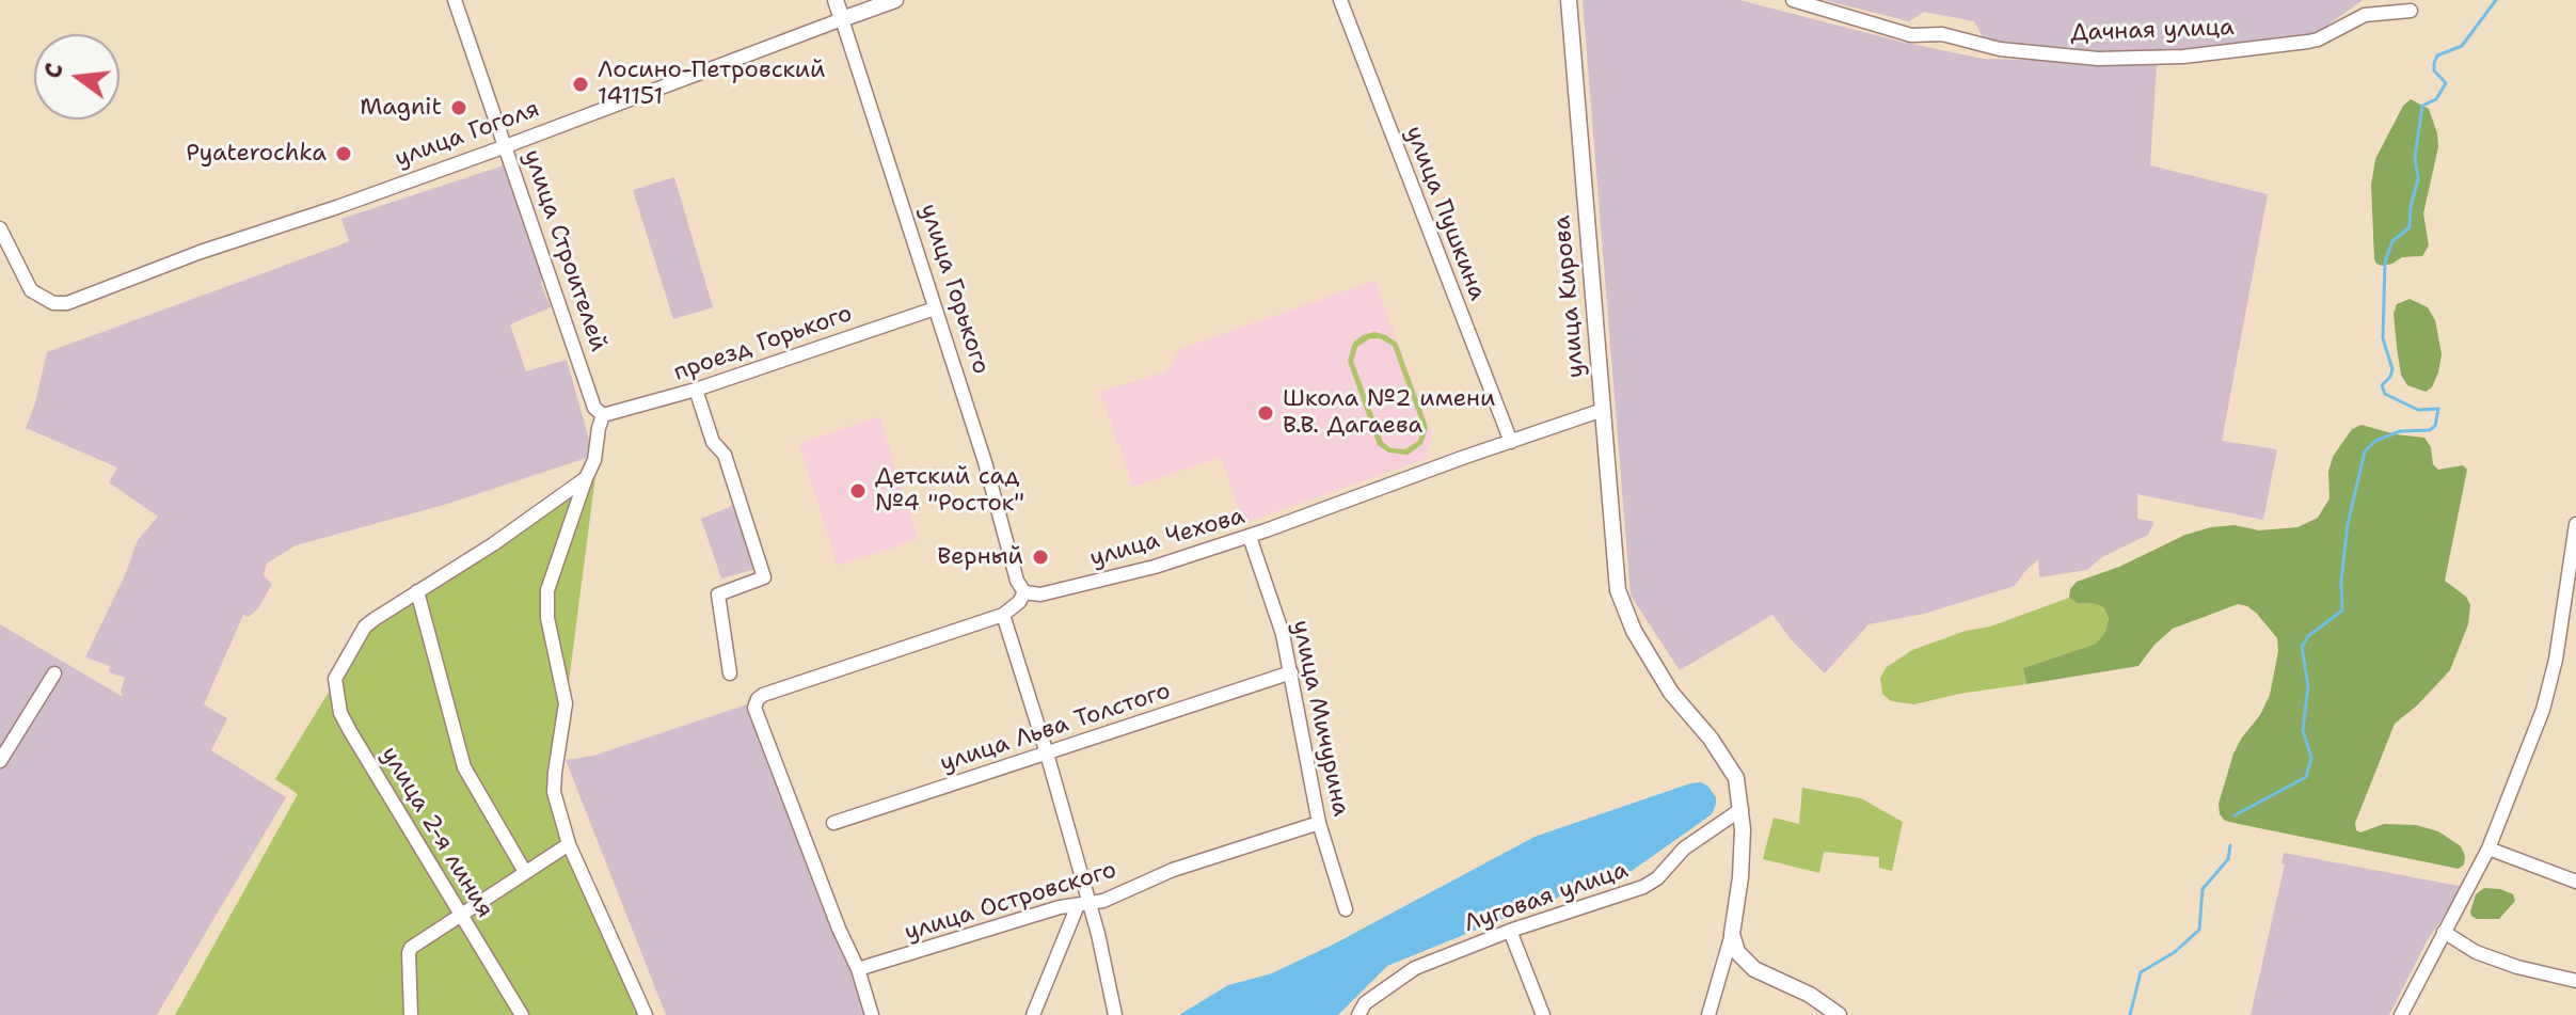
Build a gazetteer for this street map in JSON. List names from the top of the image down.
{
  "streets": {
    "street": [
      "Дачная улица",
      "улица Гоголя",
      "улица Пушкина",
      "улица Строителей",
      "улица Горького",
      "улица Кирова",
      "проезд Горького",
      "улица Чехова",
      "улица Мичурина",
      "улица Льва Толстого",
      "улица 2-я линия",
      "Луговая улица",
      "улица Островского"
    ]
  },
  "crossings": [
    ["улица Гоголя", "улица Строителей"],
    ["улица Гоголя", "улица Горького"],
    ["улица Пушкина", "улица Чехова"],
    ["улица Строителей", "проезд Горького"],
    ["улица Горького", "проезд Горького"],
    ["улица Горького", "улица Чехова"],
    ["улица Кирова", "улица Чехова"],
    ["улица Кирова", "Луговая улица"],
    ["улица Чехова", "улица Мичурина"],
    ["улица Мичурина", "улица Льва Толстого"],
    ["улица Мичурина", "улица Островского"]
  ],
  "places": [
    "Лосино-Петровский 141151",
    "Magnit",
    "Pyaterochka",
    "Школа №2 имени В.В. Дагаева",
    "Детский сад №4 \"Росток\"",
    "Верный"
  ],
  "north": "left"
}
